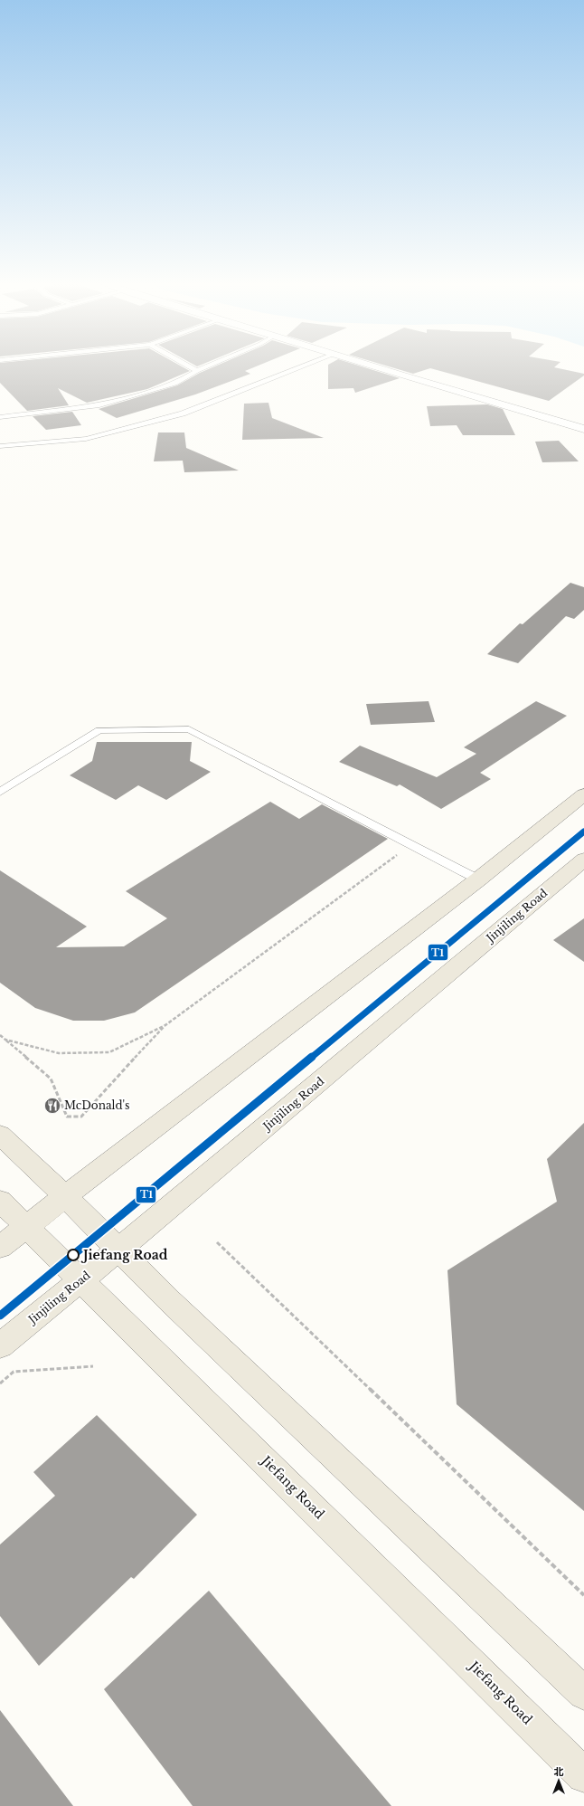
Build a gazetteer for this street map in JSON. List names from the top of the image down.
{
  "streets": {
    "main road": ["Jinjiling Road", "Jiefang Road"]
  },
  "crossings": [
    ["Jinjiling Road", "Jiefang Road"]
  ],
  "places": {
    "restaurant": ["McDonald's"],
    "other": ["Jiefang Road"]
  },
  "lines": ["transit line T1"],
  "north": "top"
}
